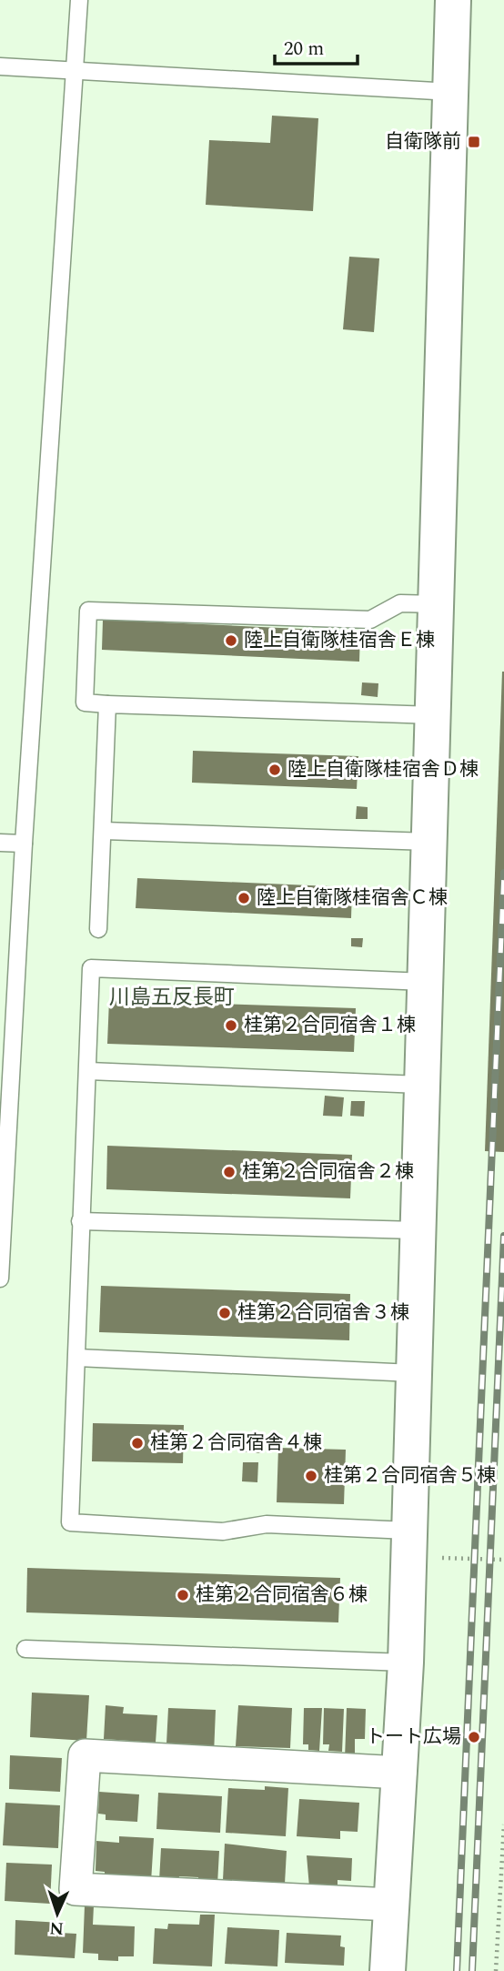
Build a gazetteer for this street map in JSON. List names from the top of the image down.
{
  "districts": ["川島五反長町"],
  "places": {
    "transit": ["自衛隊前"],
    "other": [
      "陸上自衛隊桂宿舎Ｅ棟",
      "陸上自衛隊桂宿舎Ｄ棟",
      "陸上自衛隊桂宿舎Ｃ棟",
      "桂第２合同宿舎１棟",
      "桂第２合同宿舎２棟",
      "桂第２合同宿舎３棟",
      "桂第２合同宿舎４棟",
      "桂第２合同宿舎５棟",
      "桂第２合同宿舎６棟",
      "トート広場"
    ]
  },
  "scale_bar": "20 m",
  "north": "bottom"
}
